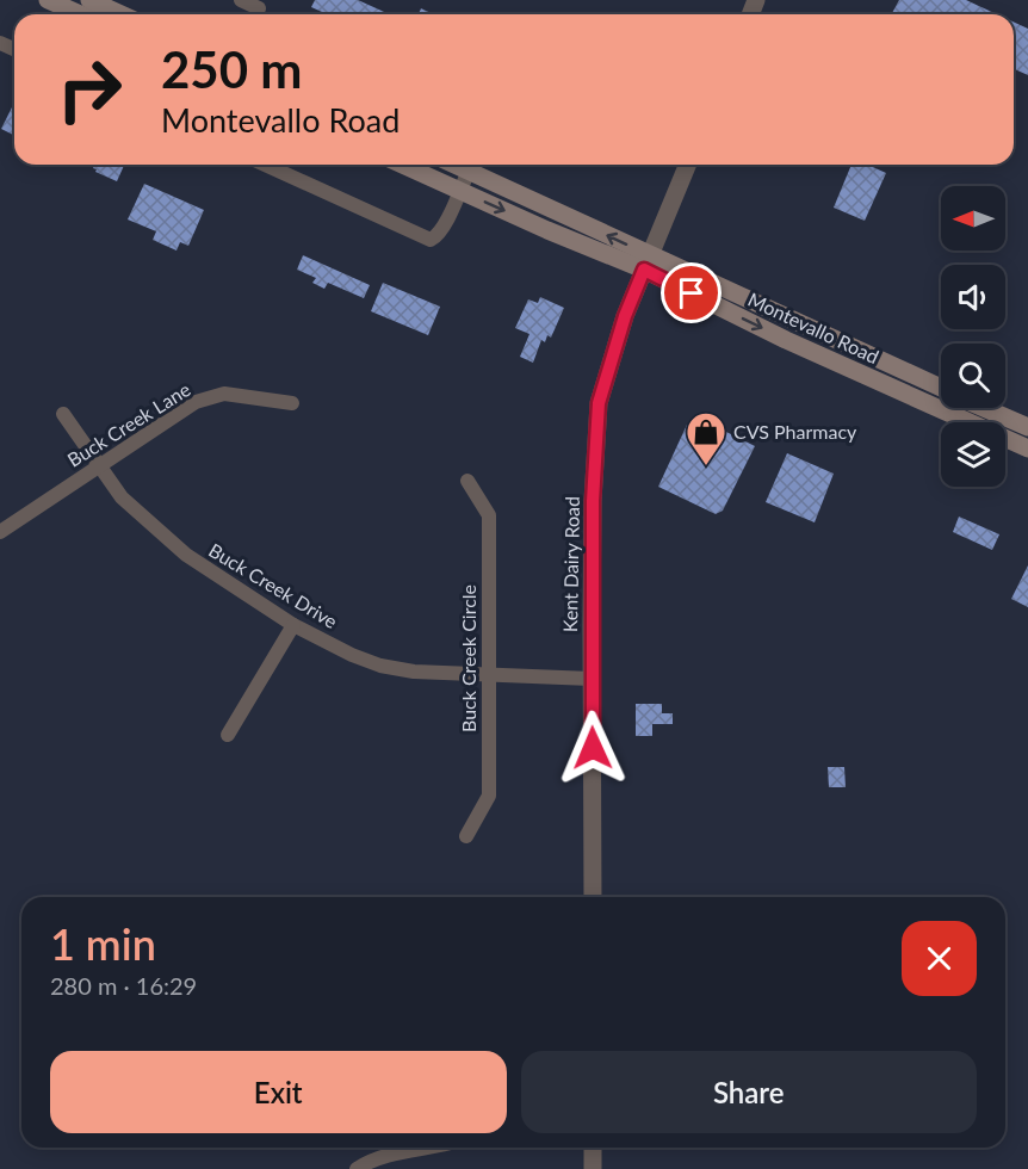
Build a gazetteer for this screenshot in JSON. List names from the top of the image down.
{
  "streets": {
    "main road": ["Montevallo Road"],
    "street": [
      "Buck Creek Lane",
      "Kent Dairy Road",
      "Buck Creek Drive",
      "Buck Creek Circle"
    ]
  },
  "crossings": [
    ["Montevallo Road", "Kent Dairy Road"],
    ["Buck Creek Lane", "Buck Creek Drive"],
    ["Kent Dairy Road", "Buck Creek Drive"],
    ["Buck Creek Drive", "Buck Creek Circle"]
  ],
  "places": {
    "shop": ["CVS Pharmacy"]
  },
  "north": "left",
  "page": {
    "turn": ["250 m", "Montevallo Road"],
    "heading": ["1 min", "280 m · 16:29"],
    "buttons": ["Exit", "Share"]
  }
}
